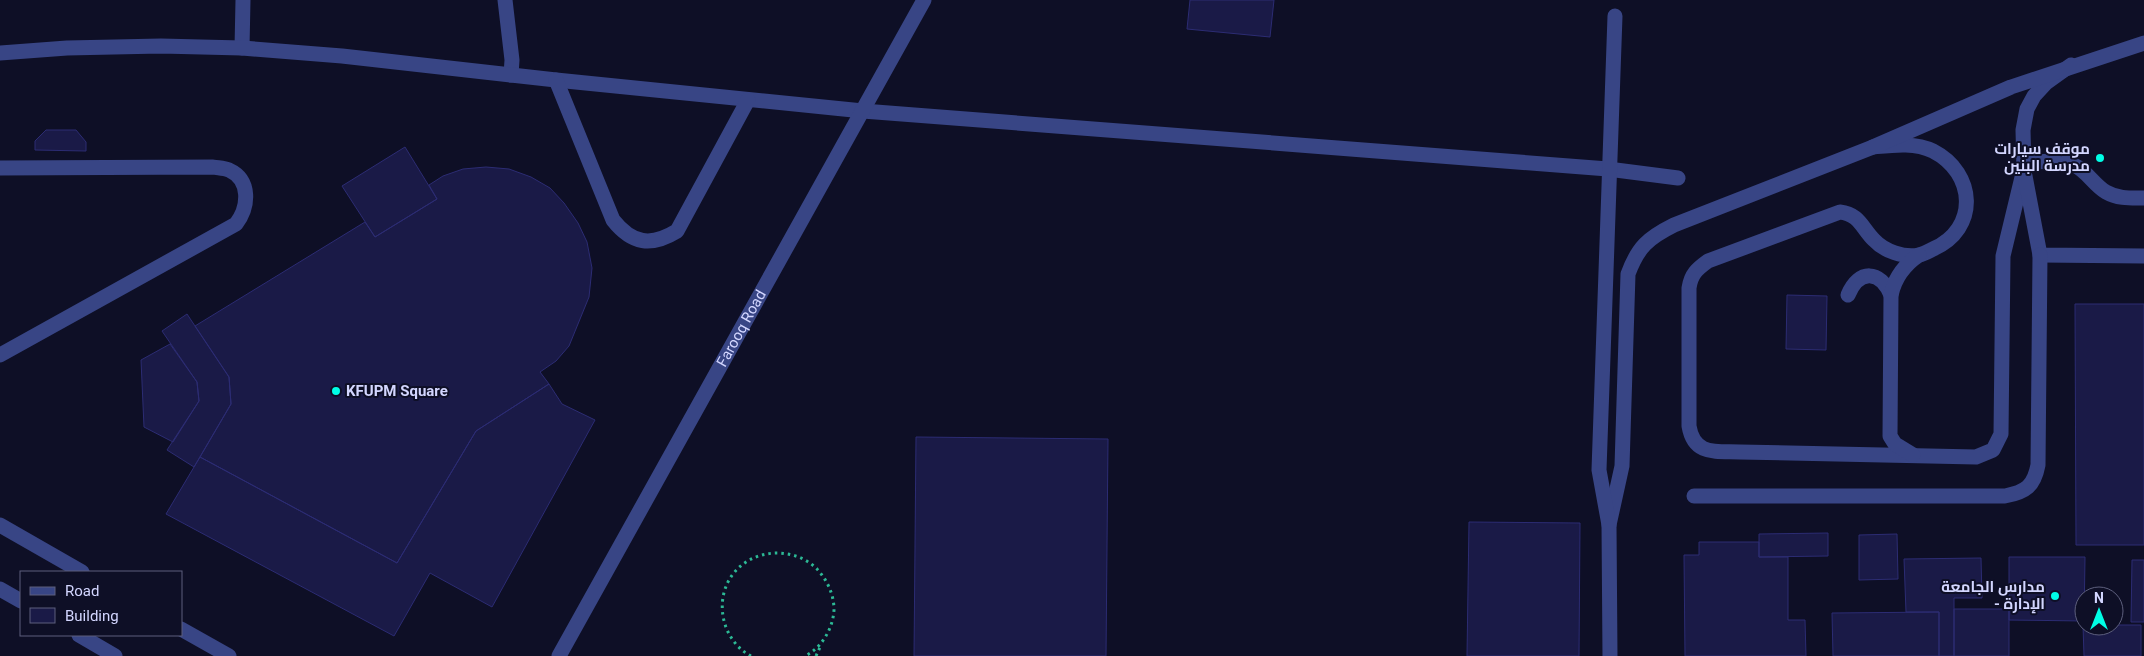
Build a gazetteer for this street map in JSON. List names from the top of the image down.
{
  "streets": {
    "street": ["Farooq Road"]
  },
  "places": ["موقف سيارات مدرسة البنين", "KFUPM Square", "مدارس الجامعة - الإدارة"],
  "legend": ["Road", "Building"],
  "north": "top"
}
